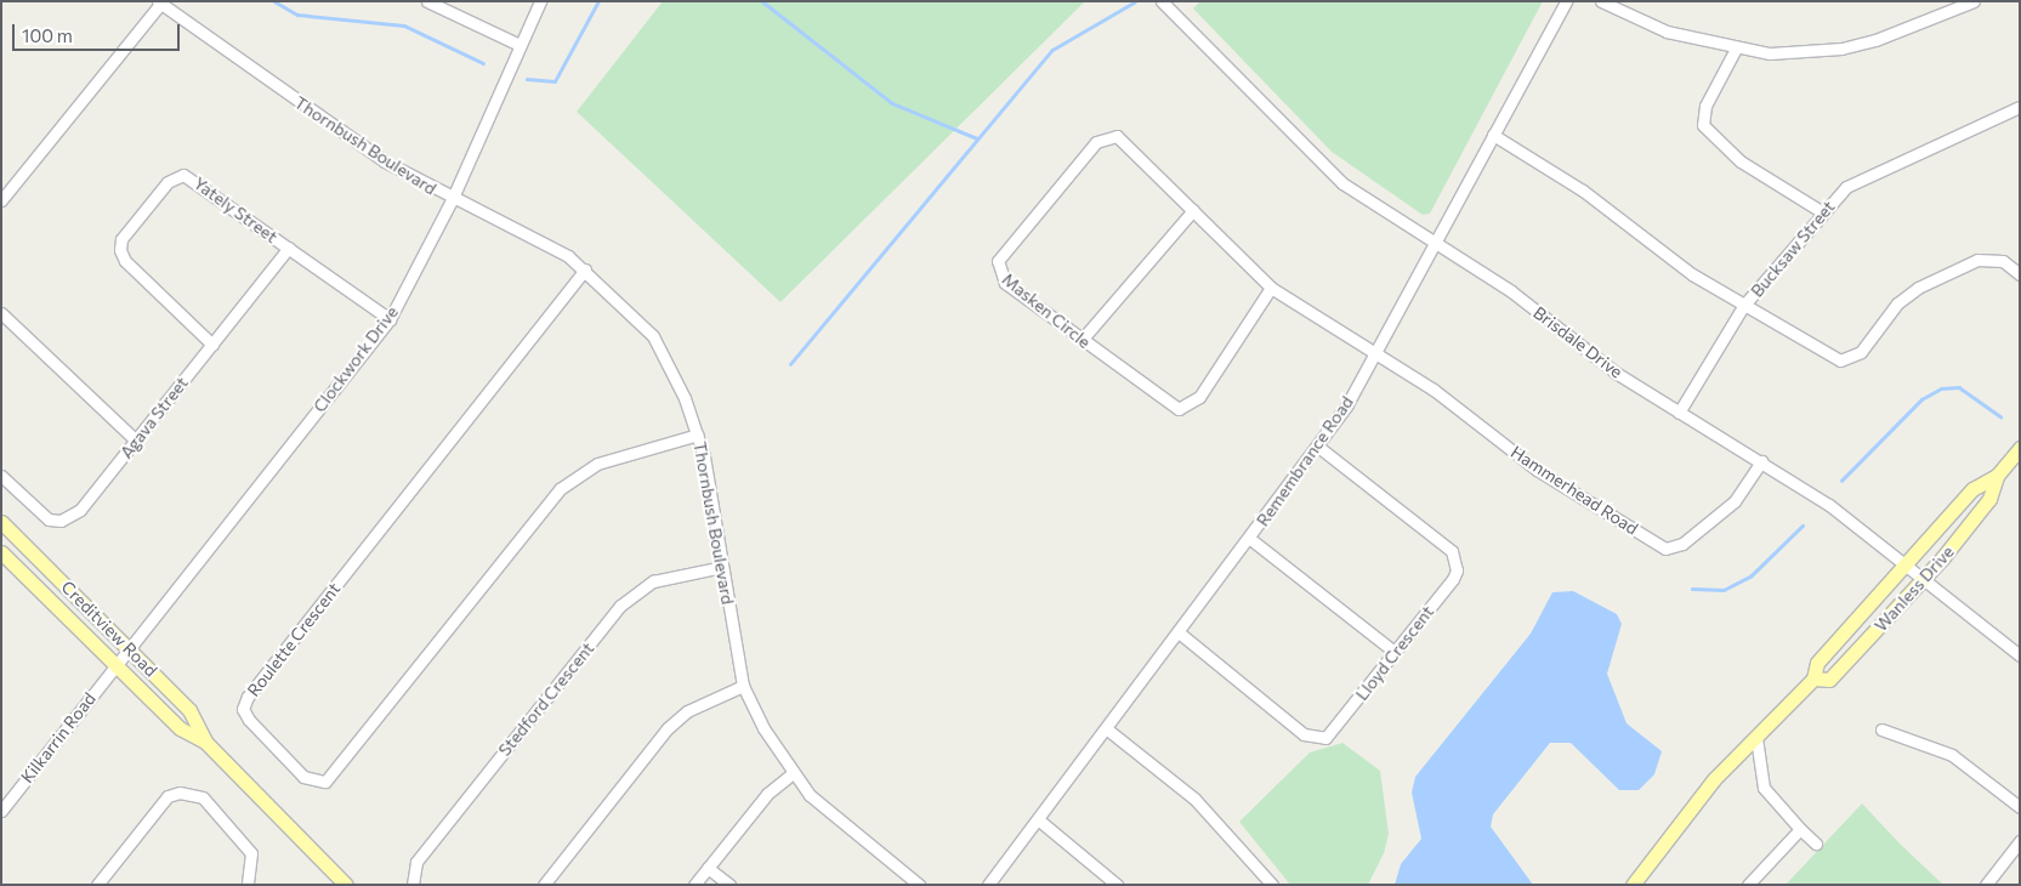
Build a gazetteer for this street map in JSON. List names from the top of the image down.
{
  "streets": {
    "main road": ["Wanless Drive", "Creditview Road"],
    "street": [
      "Thornbush Boulevard",
      "Yately Street",
      "Bucksaw Street",
      "Masken Circle",
      "Brisdale Drive",
      "Clockwork Drive",
      "Agava Street",
      "Remembrance Road",
      "Hammerhead Road",
      "Roulette Crescent",
      "Lloyd Crescent",
      "Stedford Crescent",
      "Kilkarrin Road"
    ]
  },
  "crossings": [
    ["Thornbush Boulevard", "Clockwork Drive"],
    ["Thornbush Boulevard", "Roulette Crescent"],
    ["Thornbush Boulevard", "Stedford Crescent"],
    ["Yately Street", "Clockwork Drive"],
    ["Yately Street", "Agava Street"],
    ["Bucksaw Street", "Brisdale Drive"],
    ["Masken Circle", "Remembrance Road"],
    ["Masken Circle", "Hammerhead Road"],
    ["Brisdale Drive", "Remembrance Road"],
    ["Brisdale Drive", "Hammerhead Road"],
    ["Brisdale Drive", "Wanless Drive"],
    ["Clockwork Drive", "Creditview Road"],
    ["Clockwork Drive", "Kilkarrin Road"],
    ["Remembrance Road", "Hammerhead Road"],
    ["Remembrance Road", "Lloyd Crescent"],
    ["Creditview Road", "Kilkarrin Road"]
  ],
  "scale_bar": "100 m"
}
